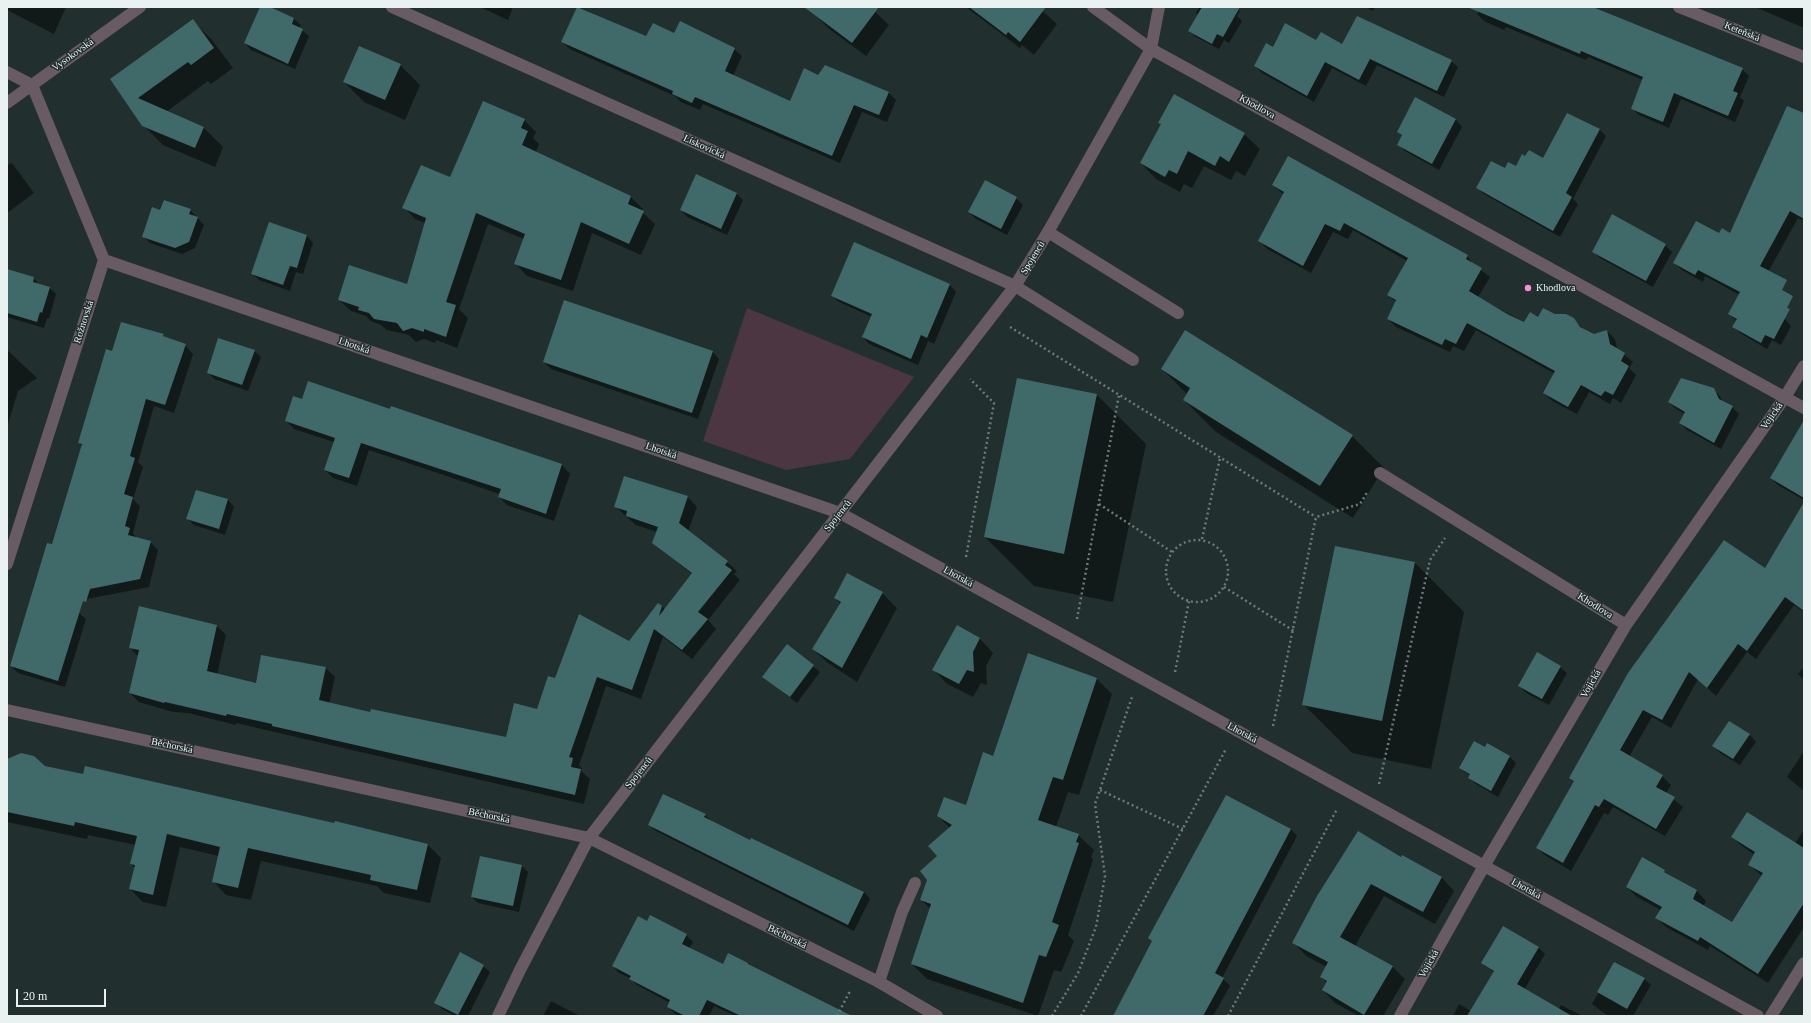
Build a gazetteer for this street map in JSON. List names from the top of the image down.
{
  "streets": {
    "street": [
      "Keteňská",
      "Vysokovská",
      "Khodlova",
      "Lískovická",
      "Spojenců",
      "Rožnovská",
      "Lhotská",
      "Vojická",
      "Běchorská"
    ]
  },
  "crossings": [
    ["Khodlova", "Spojenců"],
    ["Khodlova", "Vojická"],
    ["Lískovická", "Spojenců"],
    ["Spojenců", "Lhotská"],
    ["Spojenců", "Běchorská"],
    ["Rožnovská", "Lhotská"],
    ["Lhotská", "Vojická"]
  ],
  "places": ["Khodlova"],
  "scale_bar": "20 m"
}
